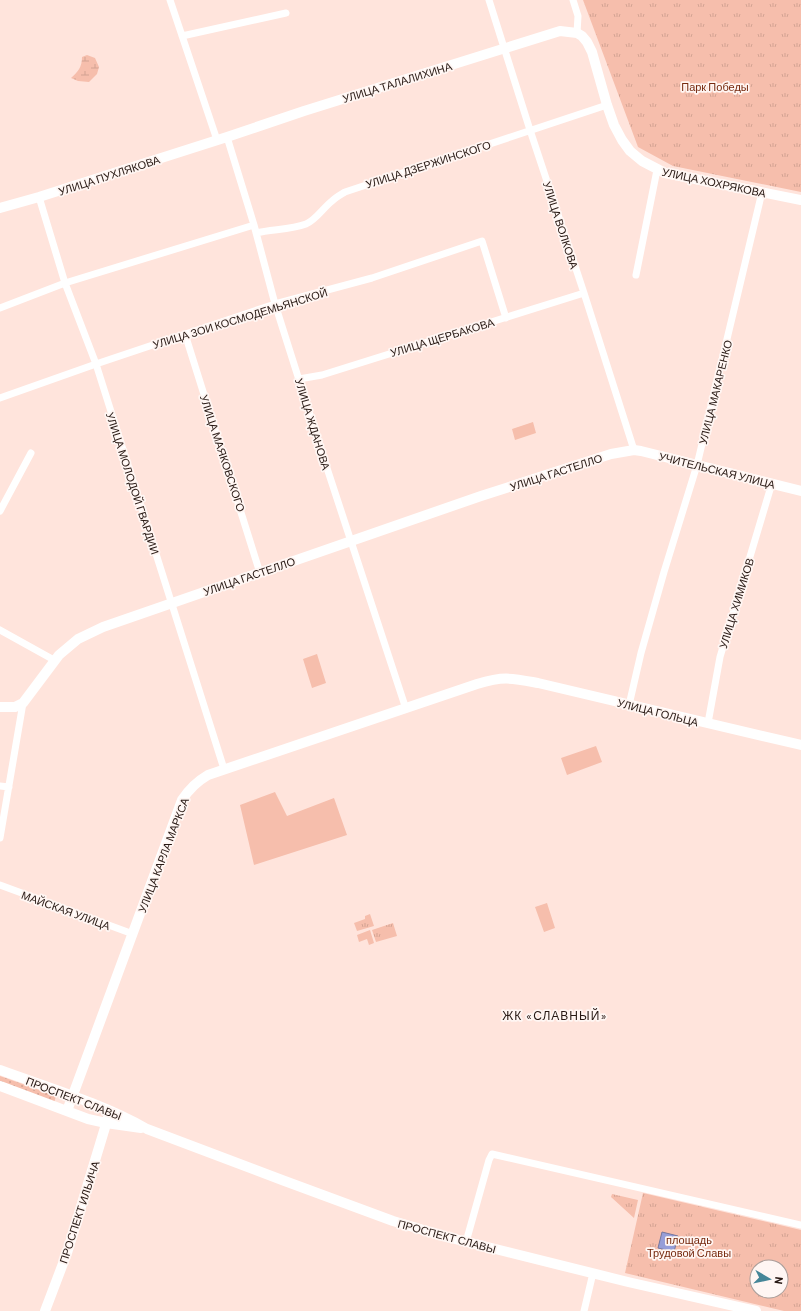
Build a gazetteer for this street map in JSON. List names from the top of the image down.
{
  "streets": {
    "street": [
      "УЛИЦА ТАЛАЛИХИНА",
      "УЛИЦА ДЗЕРЖИНСКОГО",
      "УЛИЦА ПУХЛЯКОВА",
      "УЛИЦА ХОХРЯКОВА",
      "УЛИЦА ВОЛКОВА",
      "УЛИЦА ЗОИ КОСМОДЕМЬЯНСКОЙ",
      "УЛИЦА ЩЕРБАКОВА",
      "УЛИЦА МАКАРЕНКО",
      "УЛИЦА ЖДАНОВА",
      "УЛИЦА МАЯКОВСКОГО",
      "УЧИТЕЛЬСКАЯ УЛИЦА",
      "УЛИЦА ГАСТЕЛЛО",
      "УЛИЦА МОЛОДОЙ ГВАРДИИ",
      "УЛИЦА ХИМИКОВ",
      "УЛИЦА ГОЛЬЦА",
      "УЛИЦА КАРЛА МАРКСА",
      "МАЙСКАЯ УЛИЦА",
      "ПРОСПЕКТ СЛАВЫ",
      "ПРОСПЕКТ ИЛЬИЧА"
    ]
  },
  "crossings": [
    ["УЛИЦА ТАЛАЛИХИНА", "УЛИЦА ПУХЛЯКОВА"],
    ["УЛИЦА ТАЛАЛИХИНА", "УЛИЦА ХОХРЯКОВА"],
    ["УЛИЦА ТАЛАЛИХИНА", "УЛИЦА ВОЛКОВА"],
    ["УЛИЦА ТАЛАЛИХИНА", "УЛИЦА ЖДАНОВА"],
    ["УЛИЦА ДЗЕРЖИНСКОГО", "УЛИЦА ХОХРЯКОВА"],
    ["УЛИЦА ДЗЕРЖИНСКОГО", "УЛИЦА ВОЛКОВА"],
    ["УЛИЦА ДЗЕРЖИНСКОГО", "УЛИЦА ЖДАНОВА"],
    ["УЛИЦА ПУХЛЯКОВА", "УЛИЦА МОЛОДОЙ ГВАРДИИ"],
    ["УЛИЦА ХОХРЯКОВА", "УЛИЦА МАКАРЕНКО"],
    ["УЛИЦА ВОЛКОВА", "УЛИЦА ЩЕРБАКОВА"],
    ["УЛИЦА ВОЛКОВА", "УЧИТЕЛЬСКАЯ УЛИЦА"],
    ["УЛИЦА ВОЛКОВА", "УЛИЦА ГАСТЕЛЛО"],
    ["УЛИЦА ЗОИ КОСМОДЕМЬЯНСКОЙ", "УЛИЦА ЩЕРБАКОВА"],
    ["УЛИЦА ЗОИ КОСМОДЕМЬЯНСКОЙ", "УЛИЦА ЖДАНОВА"],
    ["УЛИЦА ЗОИ КОСМОДЕМЬЯНСКОЙ", "УЛИЦА МАЯКОВСКОГО"],
    ["УЛИЦА ЗОИ КОСМОДЕМЬЯНСКОЙ", "УЛИЦА МОЛОДОЙ ГВАРДИИ"],
    ["УЛИЦА ЩЕРБАКОВА", "УЛИЦА ЖДАНОВА"],
    ["УЛИЦА МАКАРЕНКО", "УЧИТЕЛЬСКАЯ УЛИЦА"],
    ["УЛИЦА МАКАРЕНКО", "УЛИЦА ГОЛЬЦА"],
    ["УЛИЦА ЖДАНОВА", "УЛИЦА ГАСТЕЛЛО"],
    ["УЛИЦА ЖДАНОВА", "УЛИЦА КАРЛА МАРКСА"],
    ["УЛИЦА МАЯКОВСКОГО", "УЛИЦА ГАСТЕЛЛО"],
    ["УЧИТЕЛЬСКАЯ УЛИЦА", "УЛИЦА ГАСТЕЛЛО"],
    ["УЧИТЕЛЬСКАЯ УЛИЦА", "УЛИЦА ХИМИКОВ"],
    ["УЛИЦА ГАСТЕЛЛО", "УЛИЦА МОЛОДОЙ ГВАРДИИ"],
    ["УЛИЦА МОЛОДОЙ ГВАРДИИ", "УЛИЦА КАРЛА МАРКСА"],
    ["УЛИЦА ХИМИКОВ", "УЛИЦА ГОЛЬЦА"],
    ["УЛИЦА ГОЛЬЦА", "УЛИЦА КАРЛА МАРКСА"],
    ["УЛИЦА КАРЛА МАРКСА", "МАЙСКАЯ УЛИЦА"],
    ["УЛИЦА КАРЛА МАРКСА", "ПРОСПЕКТ СЛАВЫ"],
    ["ПРОСПЕКТ СЛАВЫ", "ПРОСПЕКТ ИЛЬИЧА"]
  ],
  "districts": ["ЖК «СЛАВНЫЙ»"],
  "parks": ["Парк Победы", "площадь Трудовой Славы"],
  "north": "right"
}
